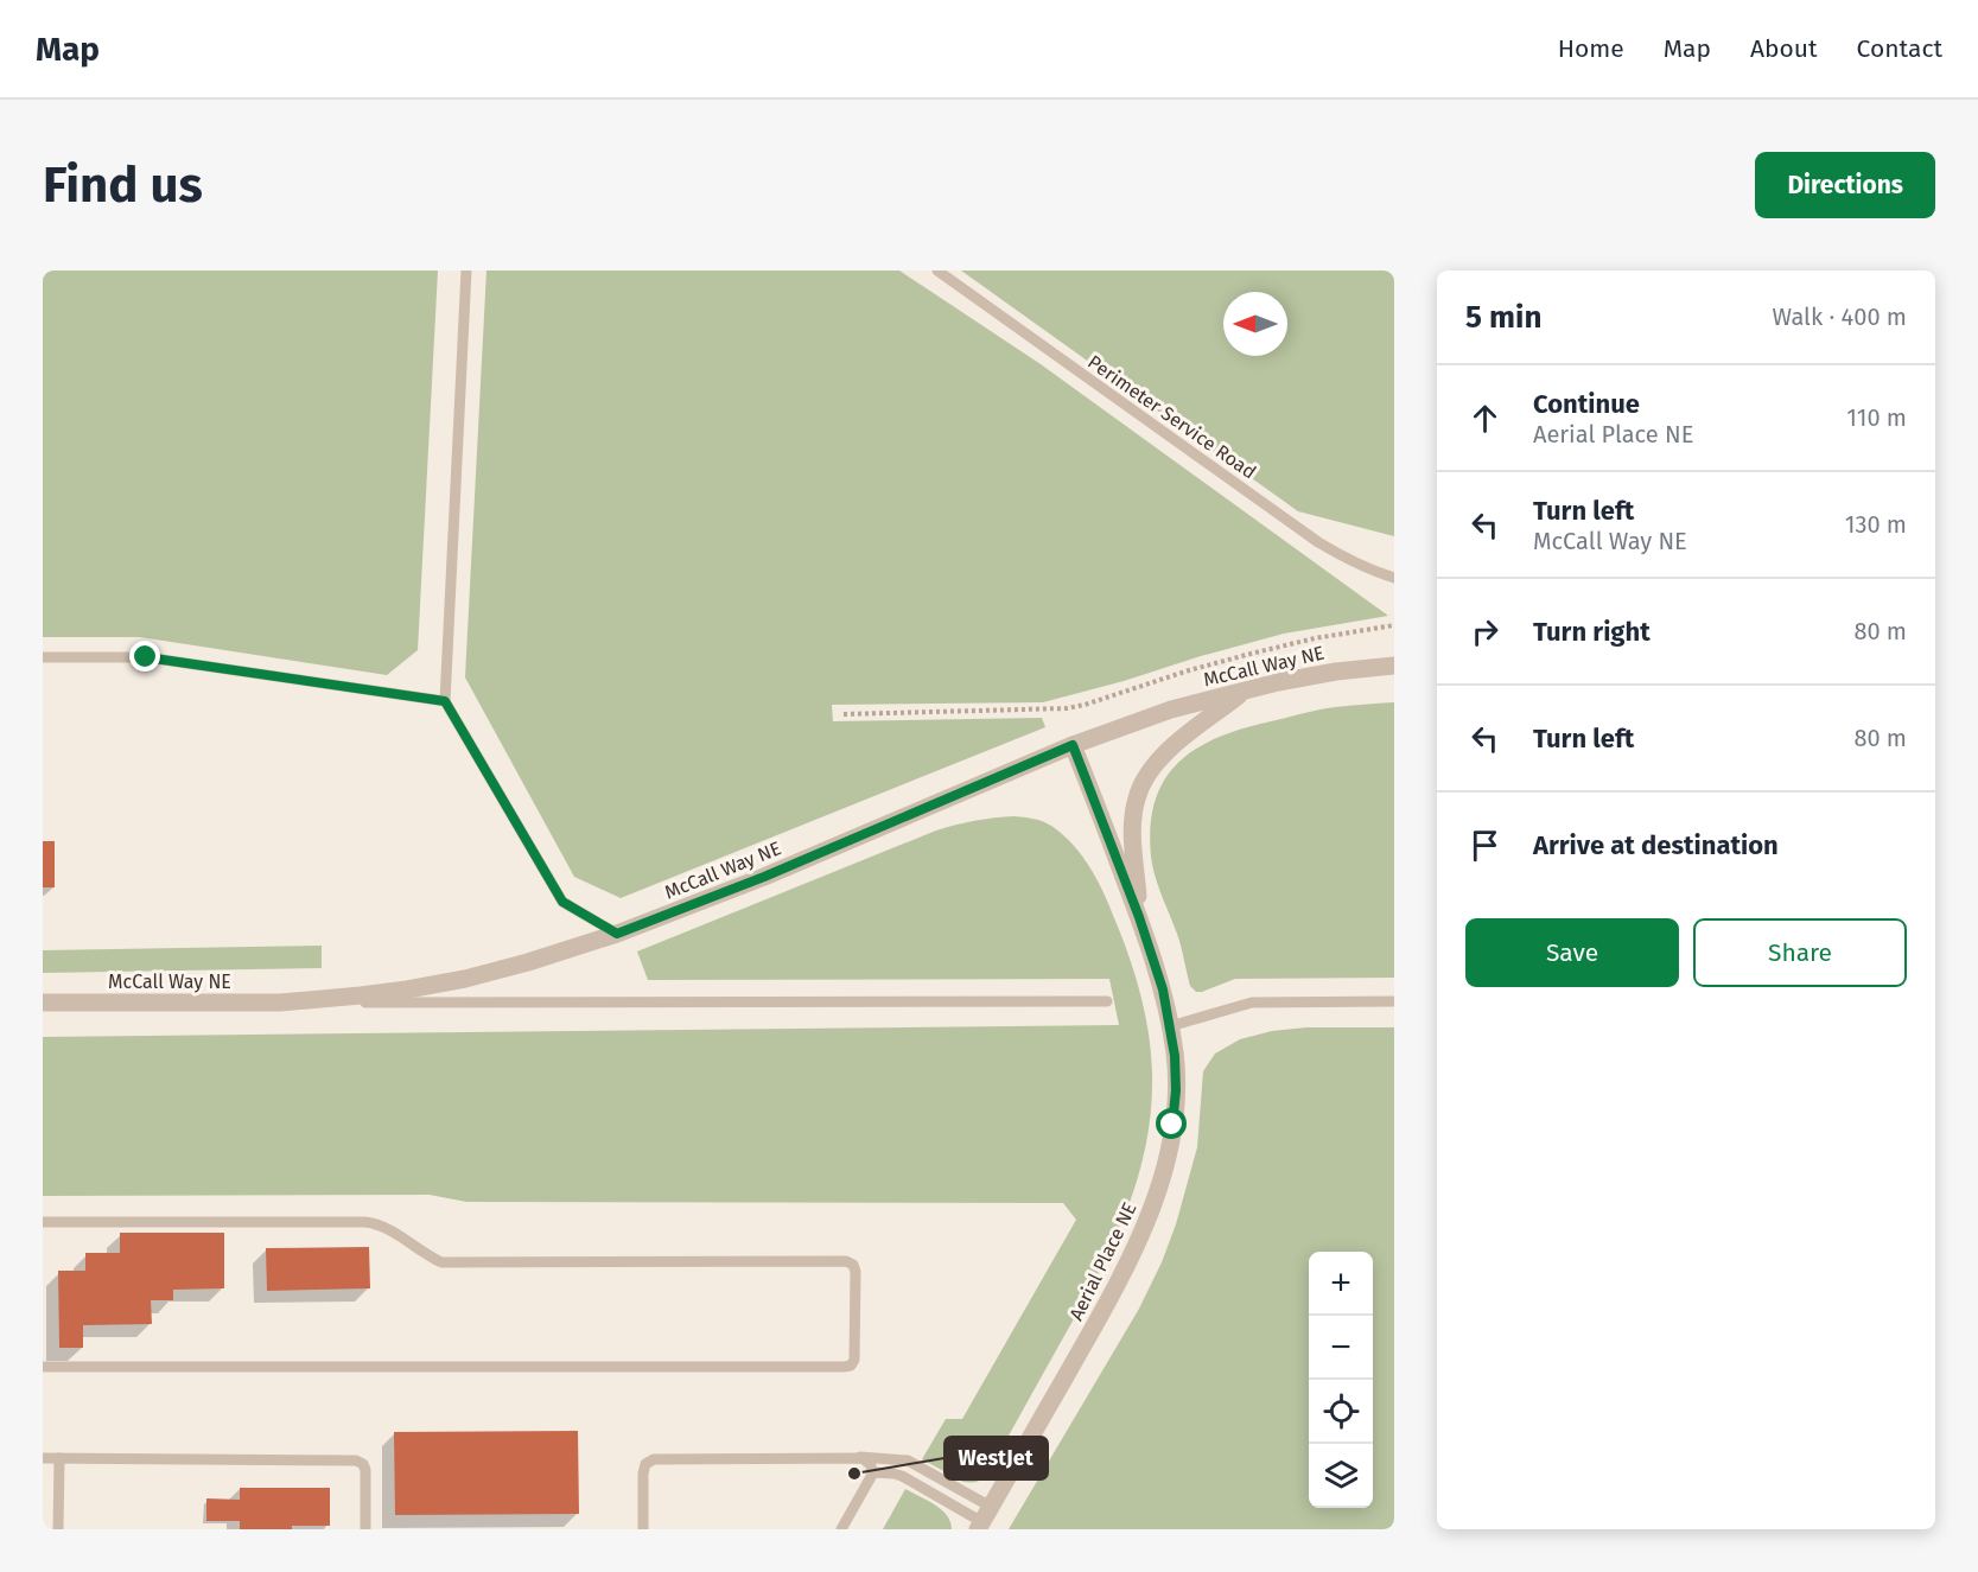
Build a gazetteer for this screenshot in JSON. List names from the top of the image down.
{
  "streets": {
    "street": ["McCall Way NE", "Aerial Place NE"],
    "lane": ["Perimeter Service Road"]
  },
  "crossings": [
    ["McCall Way NE", "Aerial Place NE"]
  ],
  "places": ["WestJet"],
  "north": "left",
  "page": {
    "header": "Map",
    "nav": [
      "Home",
      "Map",
      "About",
      "Contact"
    ],
    "buttons": [
      "Directions",
      ["Save", "Share"]
    ],
    "title": "Find us",
    "heading": ["5 min", "Walk · 400 m"],
    "list": [
      ["Continue", "Aerial Place NE", "110 m"],
      ["Turn left", "McCall Way NE", "130 m"],
      ["Turn right", "80 m"],
      ["Turn left", "80 m"],
      "Arrive at destination"
    ],
    "map_buttons": ["+", "−"]
  }
}
